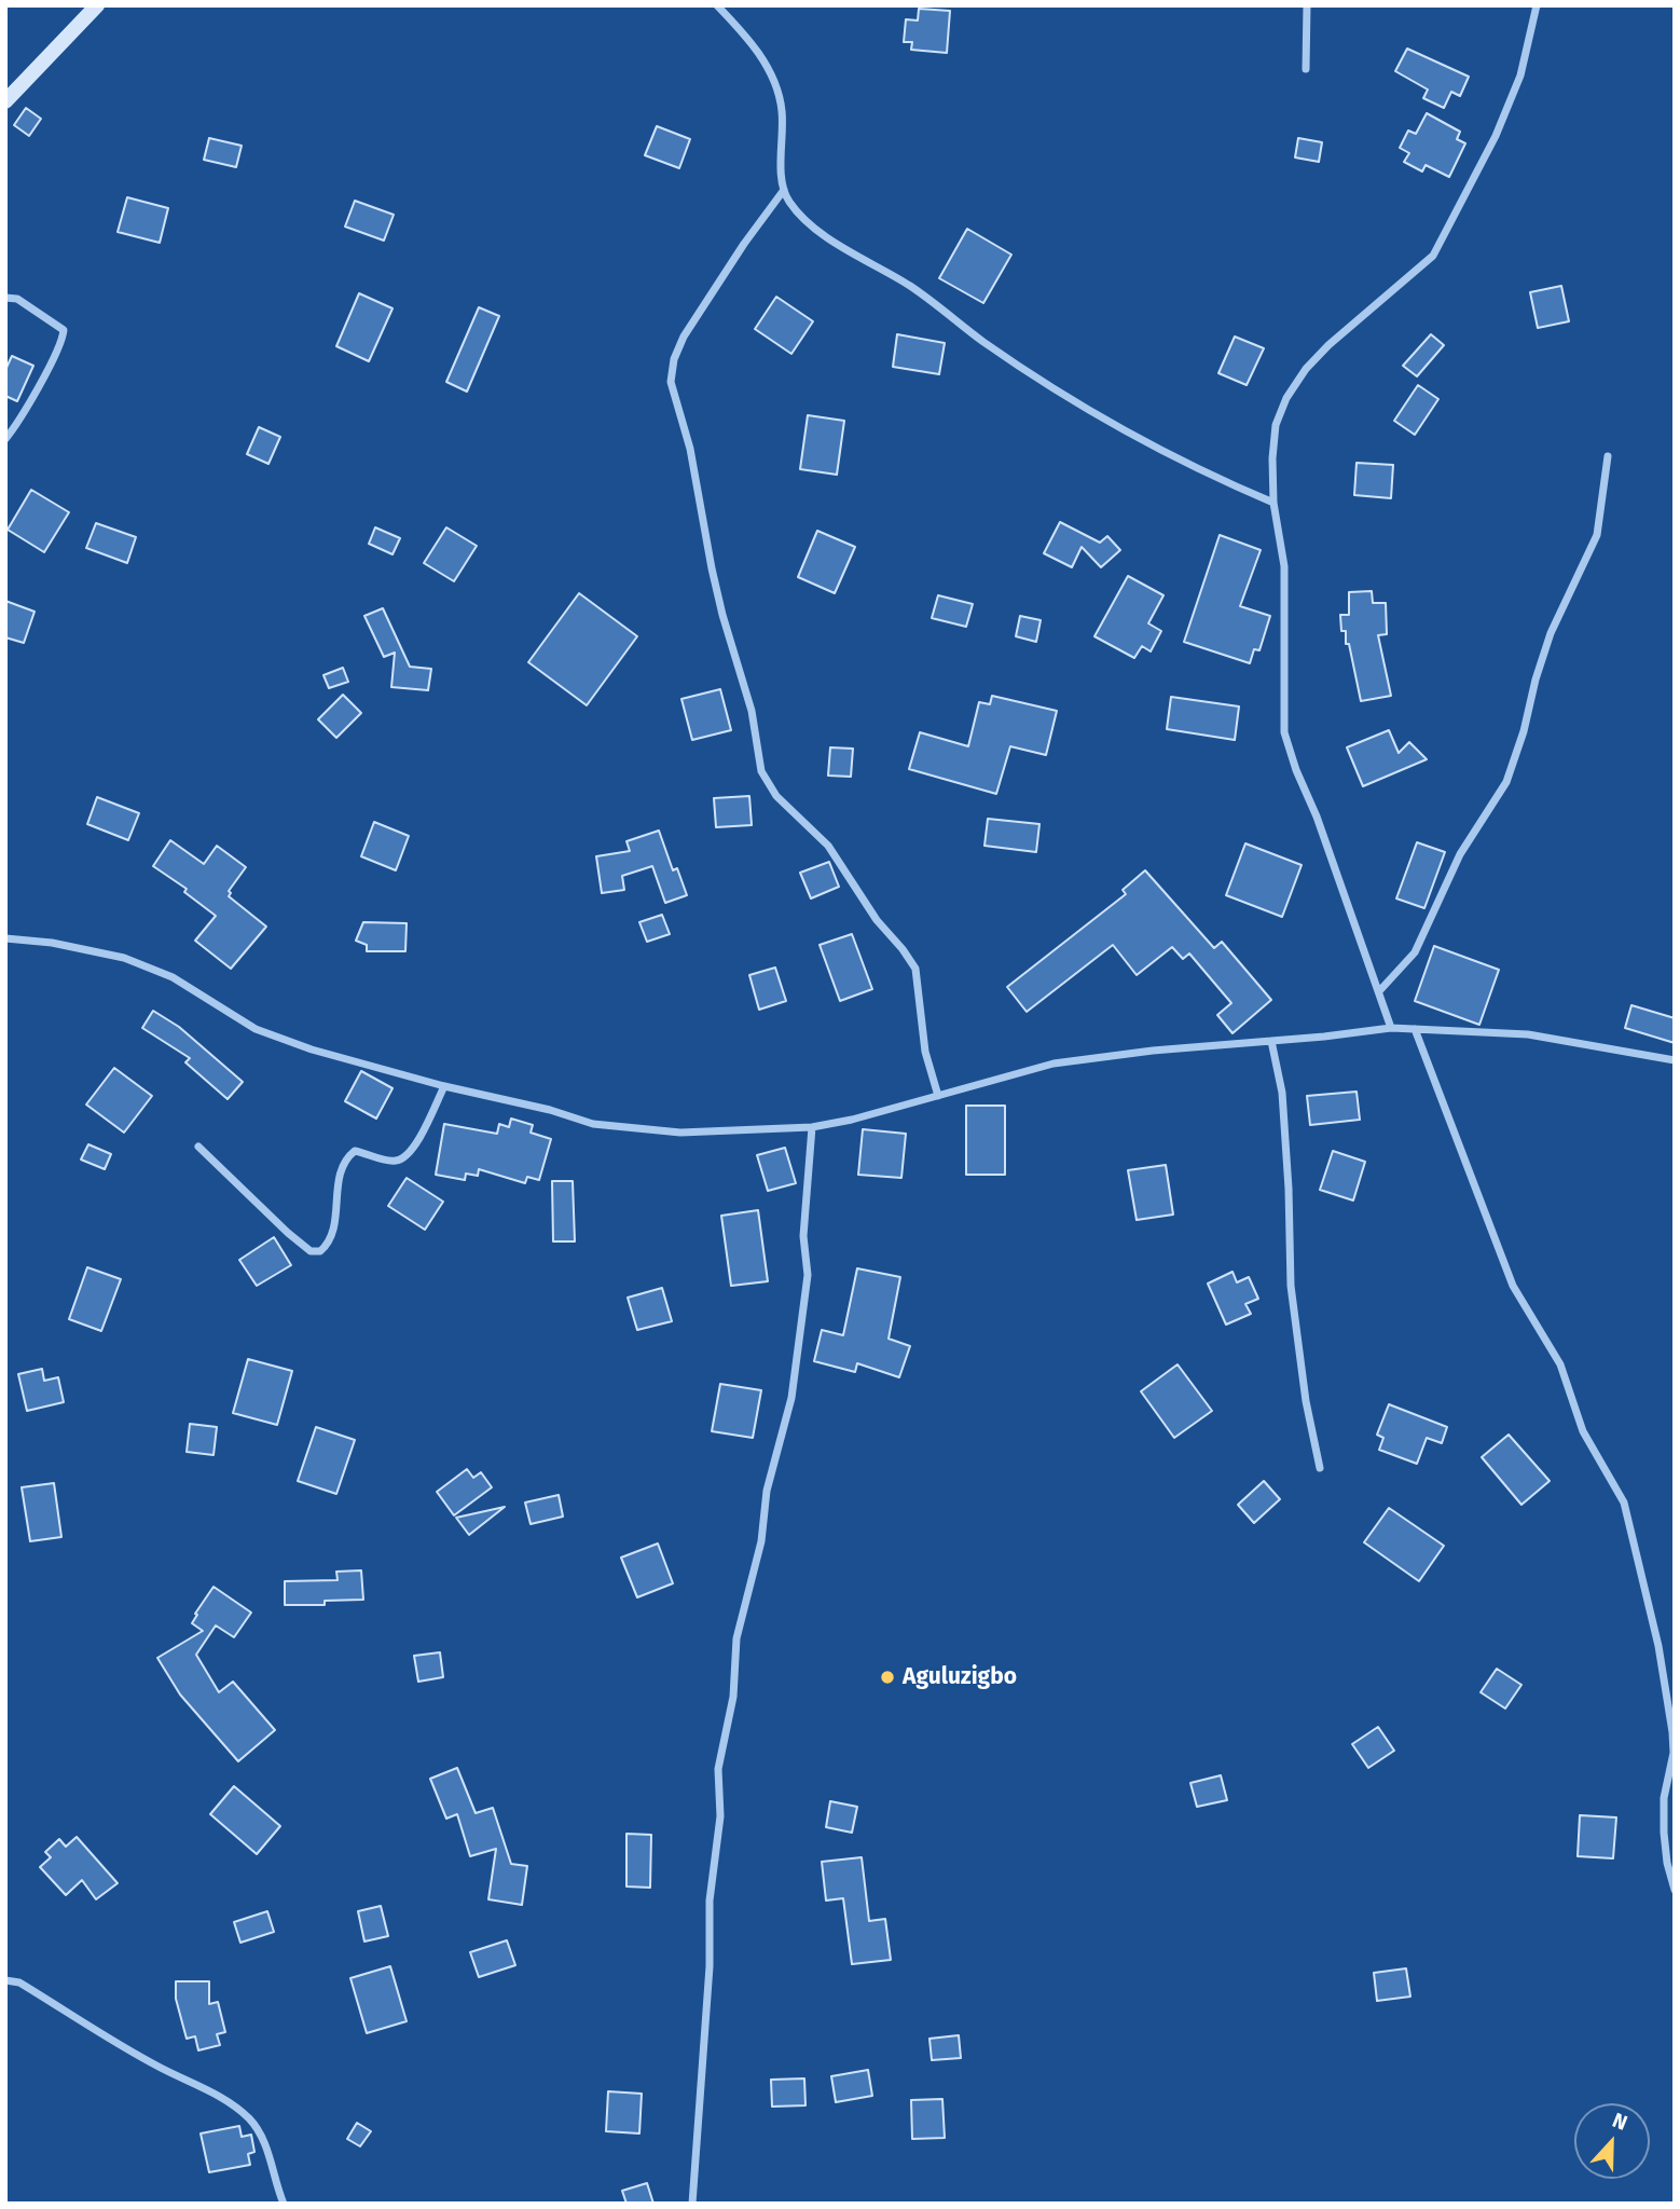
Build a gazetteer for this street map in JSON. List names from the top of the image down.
{
  "places": ["Aguluzigbo"],
  "north": "top"
}
